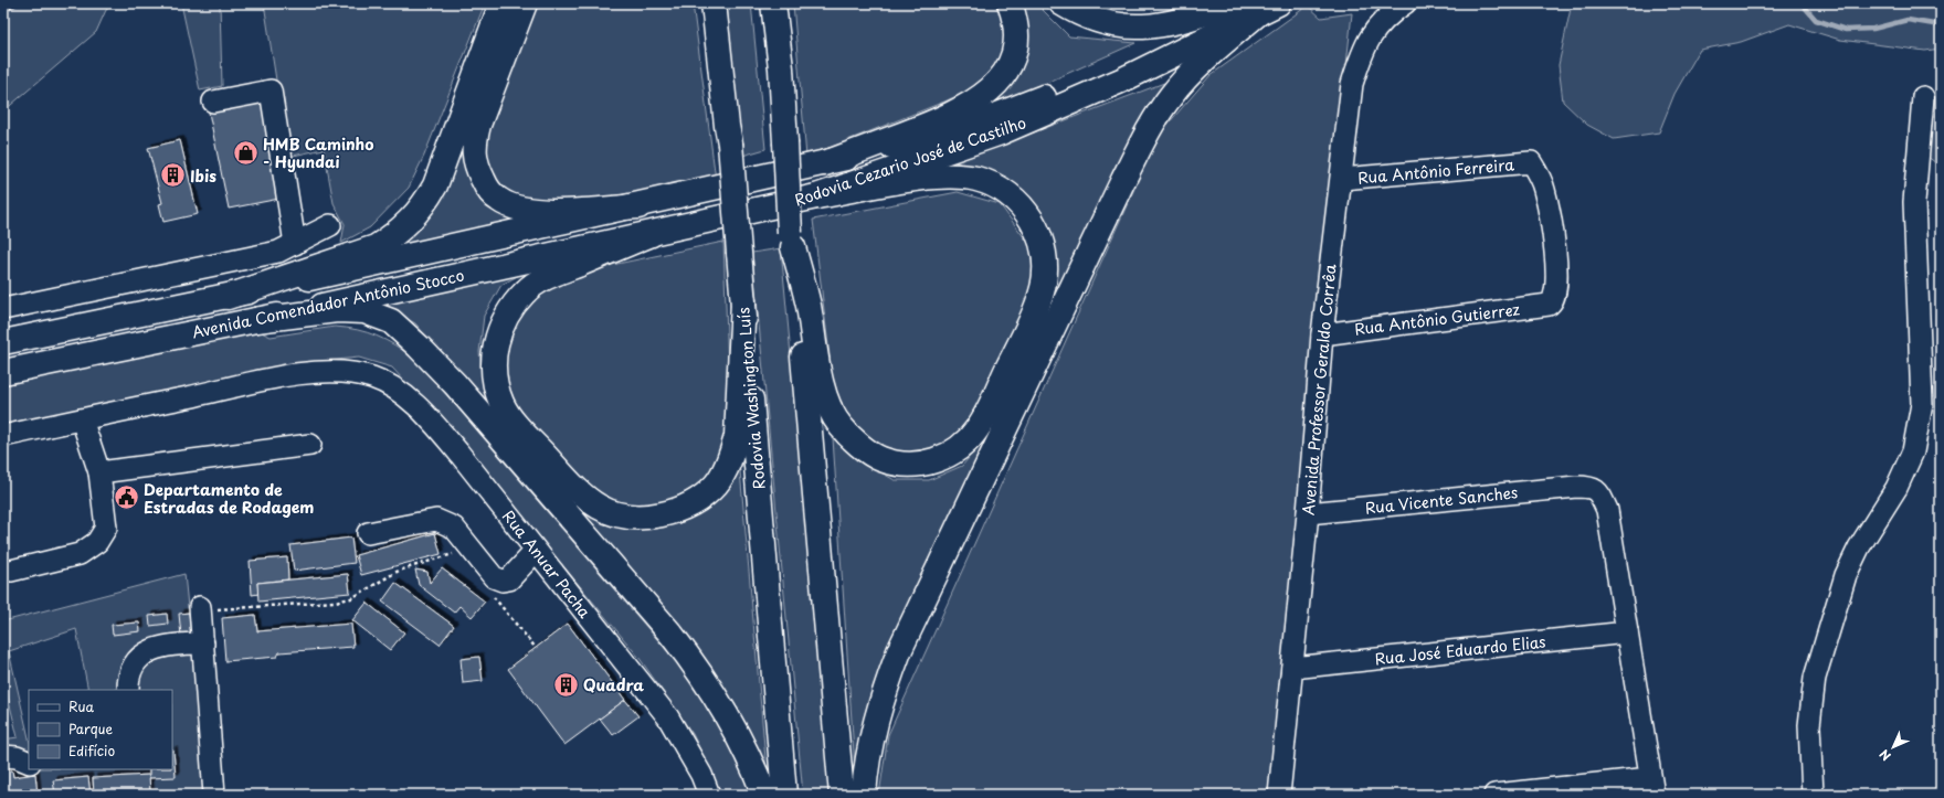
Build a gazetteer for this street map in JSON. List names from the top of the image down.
{
  "streets": {
    "main road": ["Rodovia Cezario José de Castilho", "Avenida Comendador Antônio Stocco", "Rodovia Washington Luís"],
    "street": [
      "Rua Antônio Ferreira",
      "Rua Antônio Gutierrez",
      "Avenida Professor Geraldo Corrêa",
      "Rua Vicente Sanches",
      "Rua Anuar Pacha",
      "Rua José Eduardo Elias"
    ]
  },
  "crossings": [
    ["Rodovia Cezario José de Castilho", "Avenida Comendador Antônio Stocco"],
    ["Rua Antônio Ferreira", "Rua Antônio Gutierrez"],
    ["Rua Antônio Ferreira", "Avenida Professor Geraldo Corrêa"],
    ["Rua Antônio Gutierrez", "Avenida Professor Geraldo Corrêa"],
    ["Avenida Professor Geraldo Corrêa", "Rua Vicente Sanches"],
    ["Avenida Professor Geraldo Corrêa", "Rua José Eduardo Elias"],
    ["Rua Vicente Sanches", "Rua José Eduardo Elias"]
  ],
  "places": {
    "shop": ["HMB Caminho - Hyundai"],
    "building": ["Ibis", "Quadra"],
    "public building": ["Departamento de Estradas de Rodagem"]
  },
  "legend": ["Rua", "Parque", "Edifício"],
  "north": "bottom left"
}
